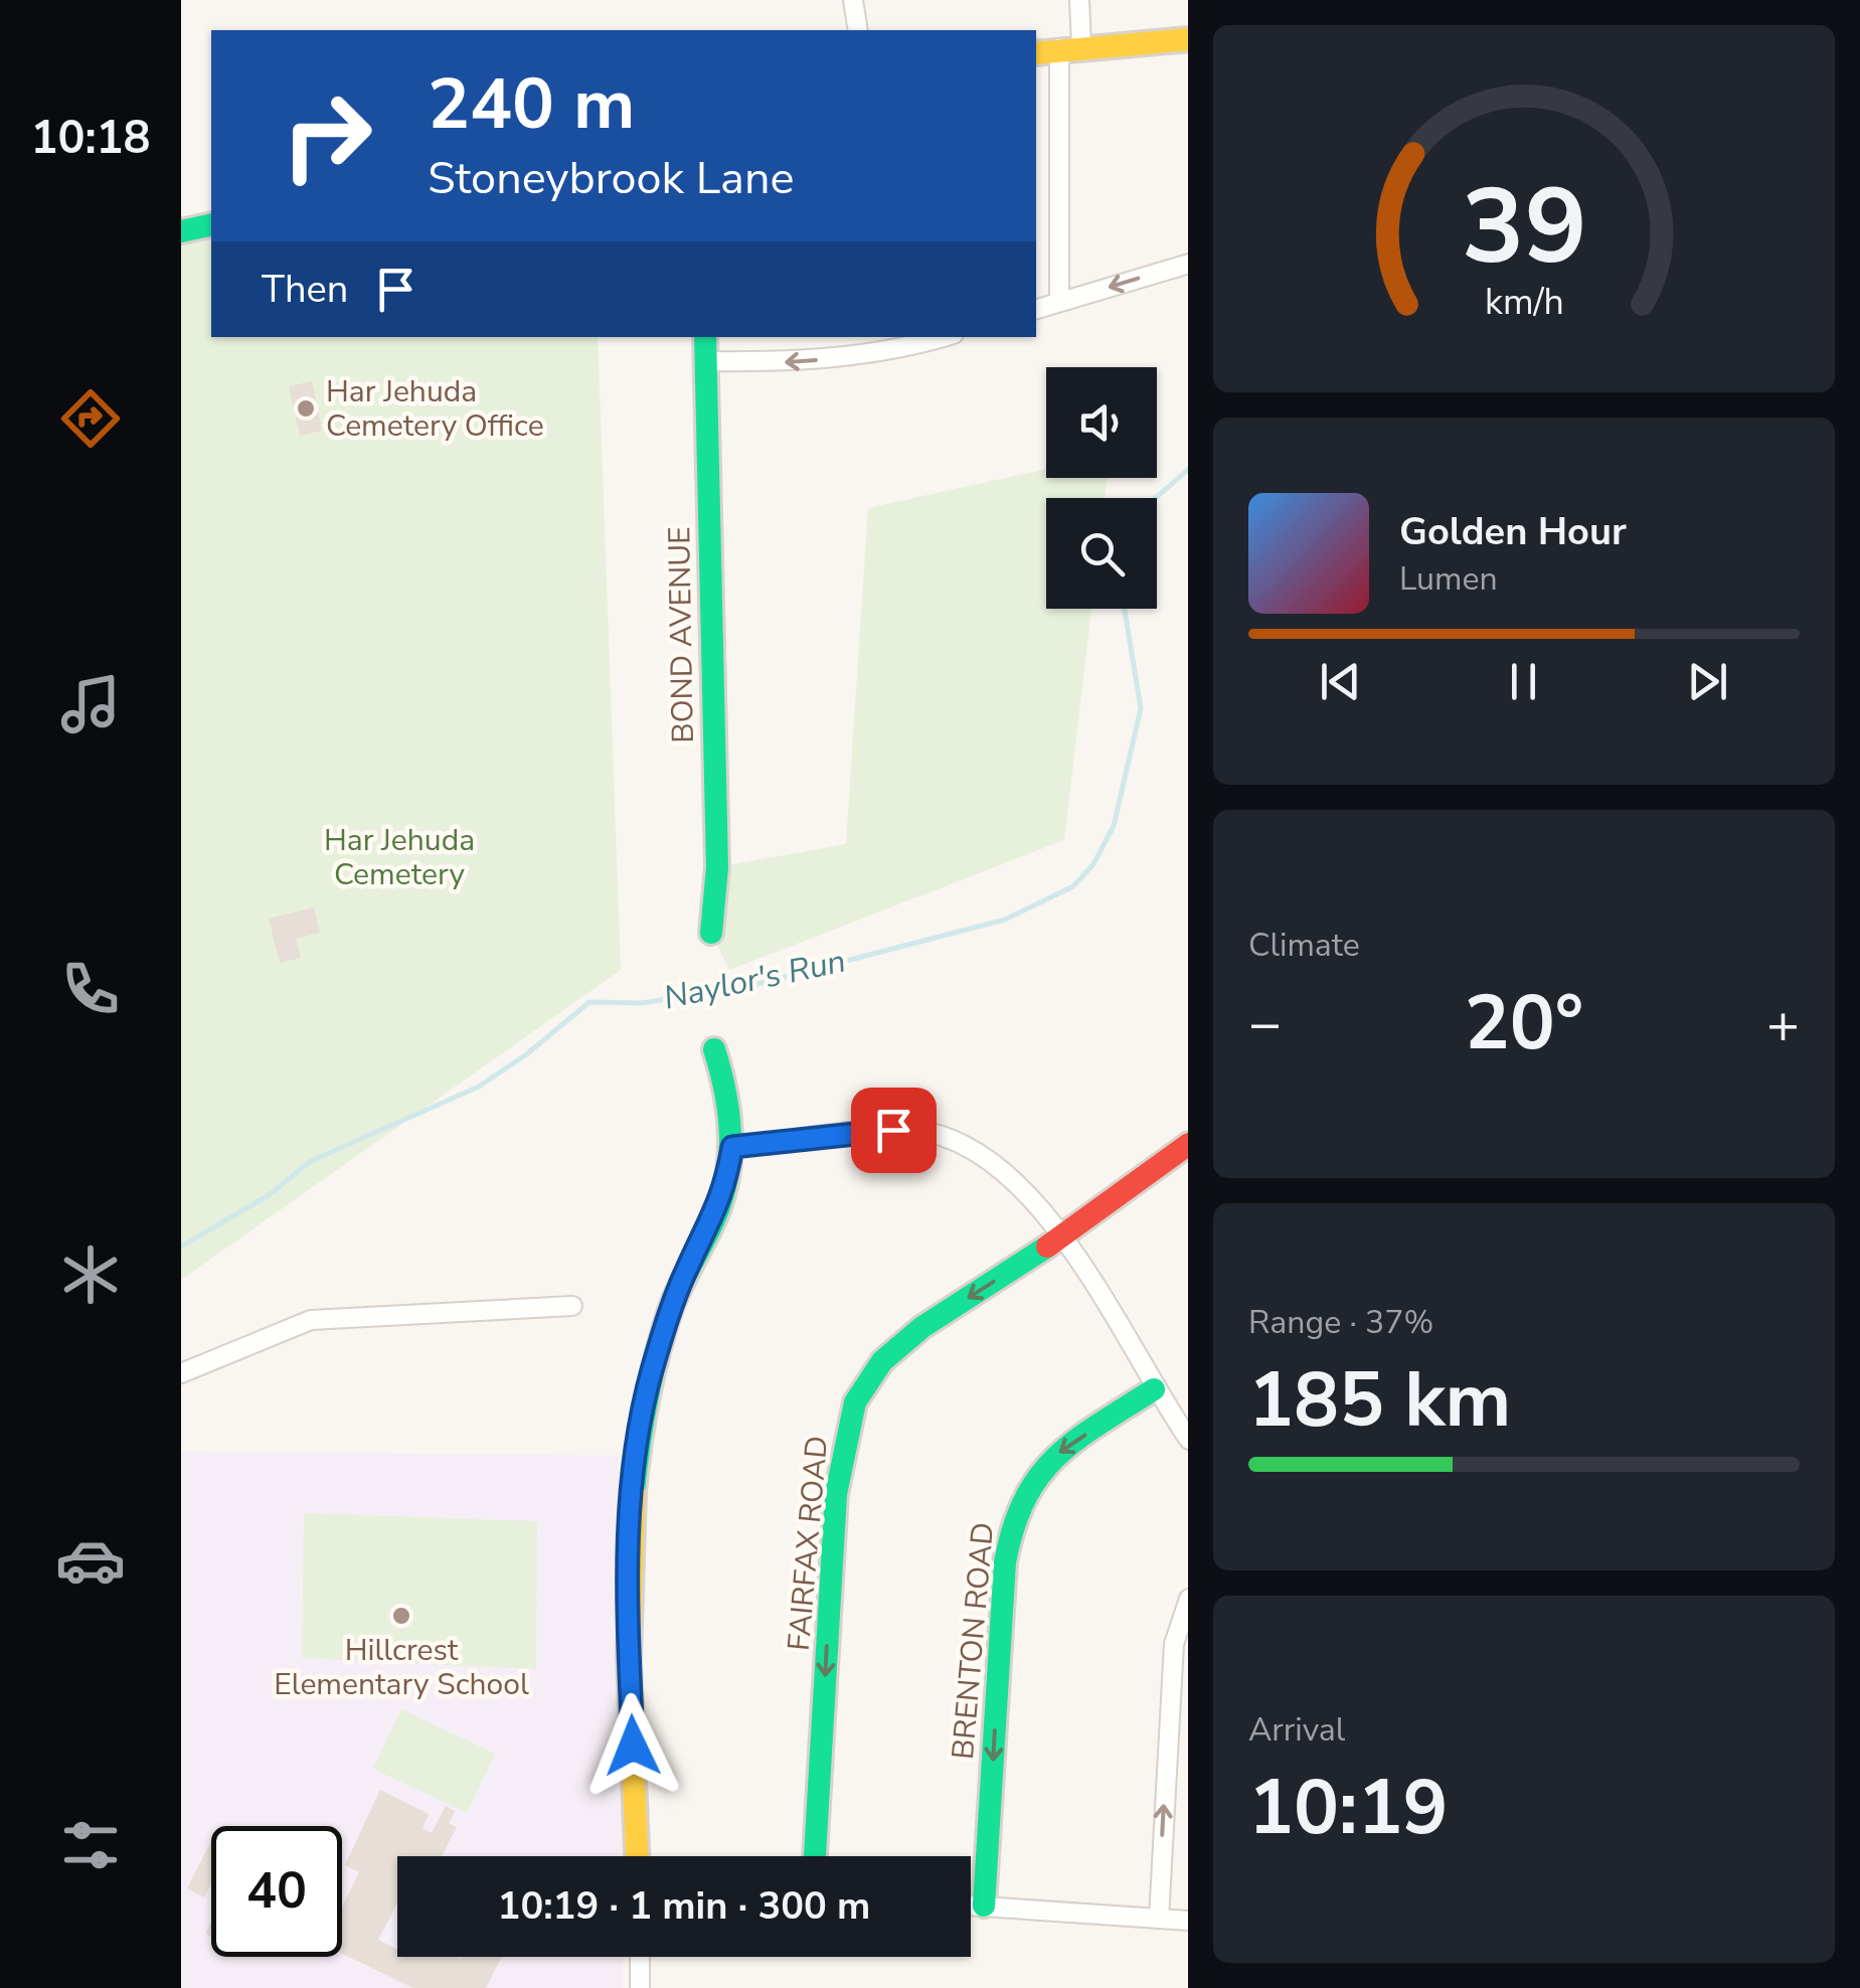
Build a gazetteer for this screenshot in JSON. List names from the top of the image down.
{
  "streets": {
    "street": ["BOND AVENUE", "FAIRFAX ROAD", "BRENTON ROAD"]
  },
  "water": ["Naylor's Run"],
  "parks": ["Har Jehuda Cemetery"],
  "places": ["Har Jehuda Cemetery Office", "Hillcrest Elementary School"],
  "page": {
    "tabs": "10:18",
    "turn": ["240 m", "Stoneybrook Lane"],
    "then": "Then",
    "song": ["Golden Hour", "Lumen"],
    "tile": [
      "Climate",
      ["Range · 37%", "185 km"],
      ["Arrival", "10:19"]
    ],
    "heat": ["−", "20°", "+"],
    "limit": "40",
    "trip": "10:19 · 1 min · 300 m",
    "gauge": ["39", "km/h"]
  }
}
